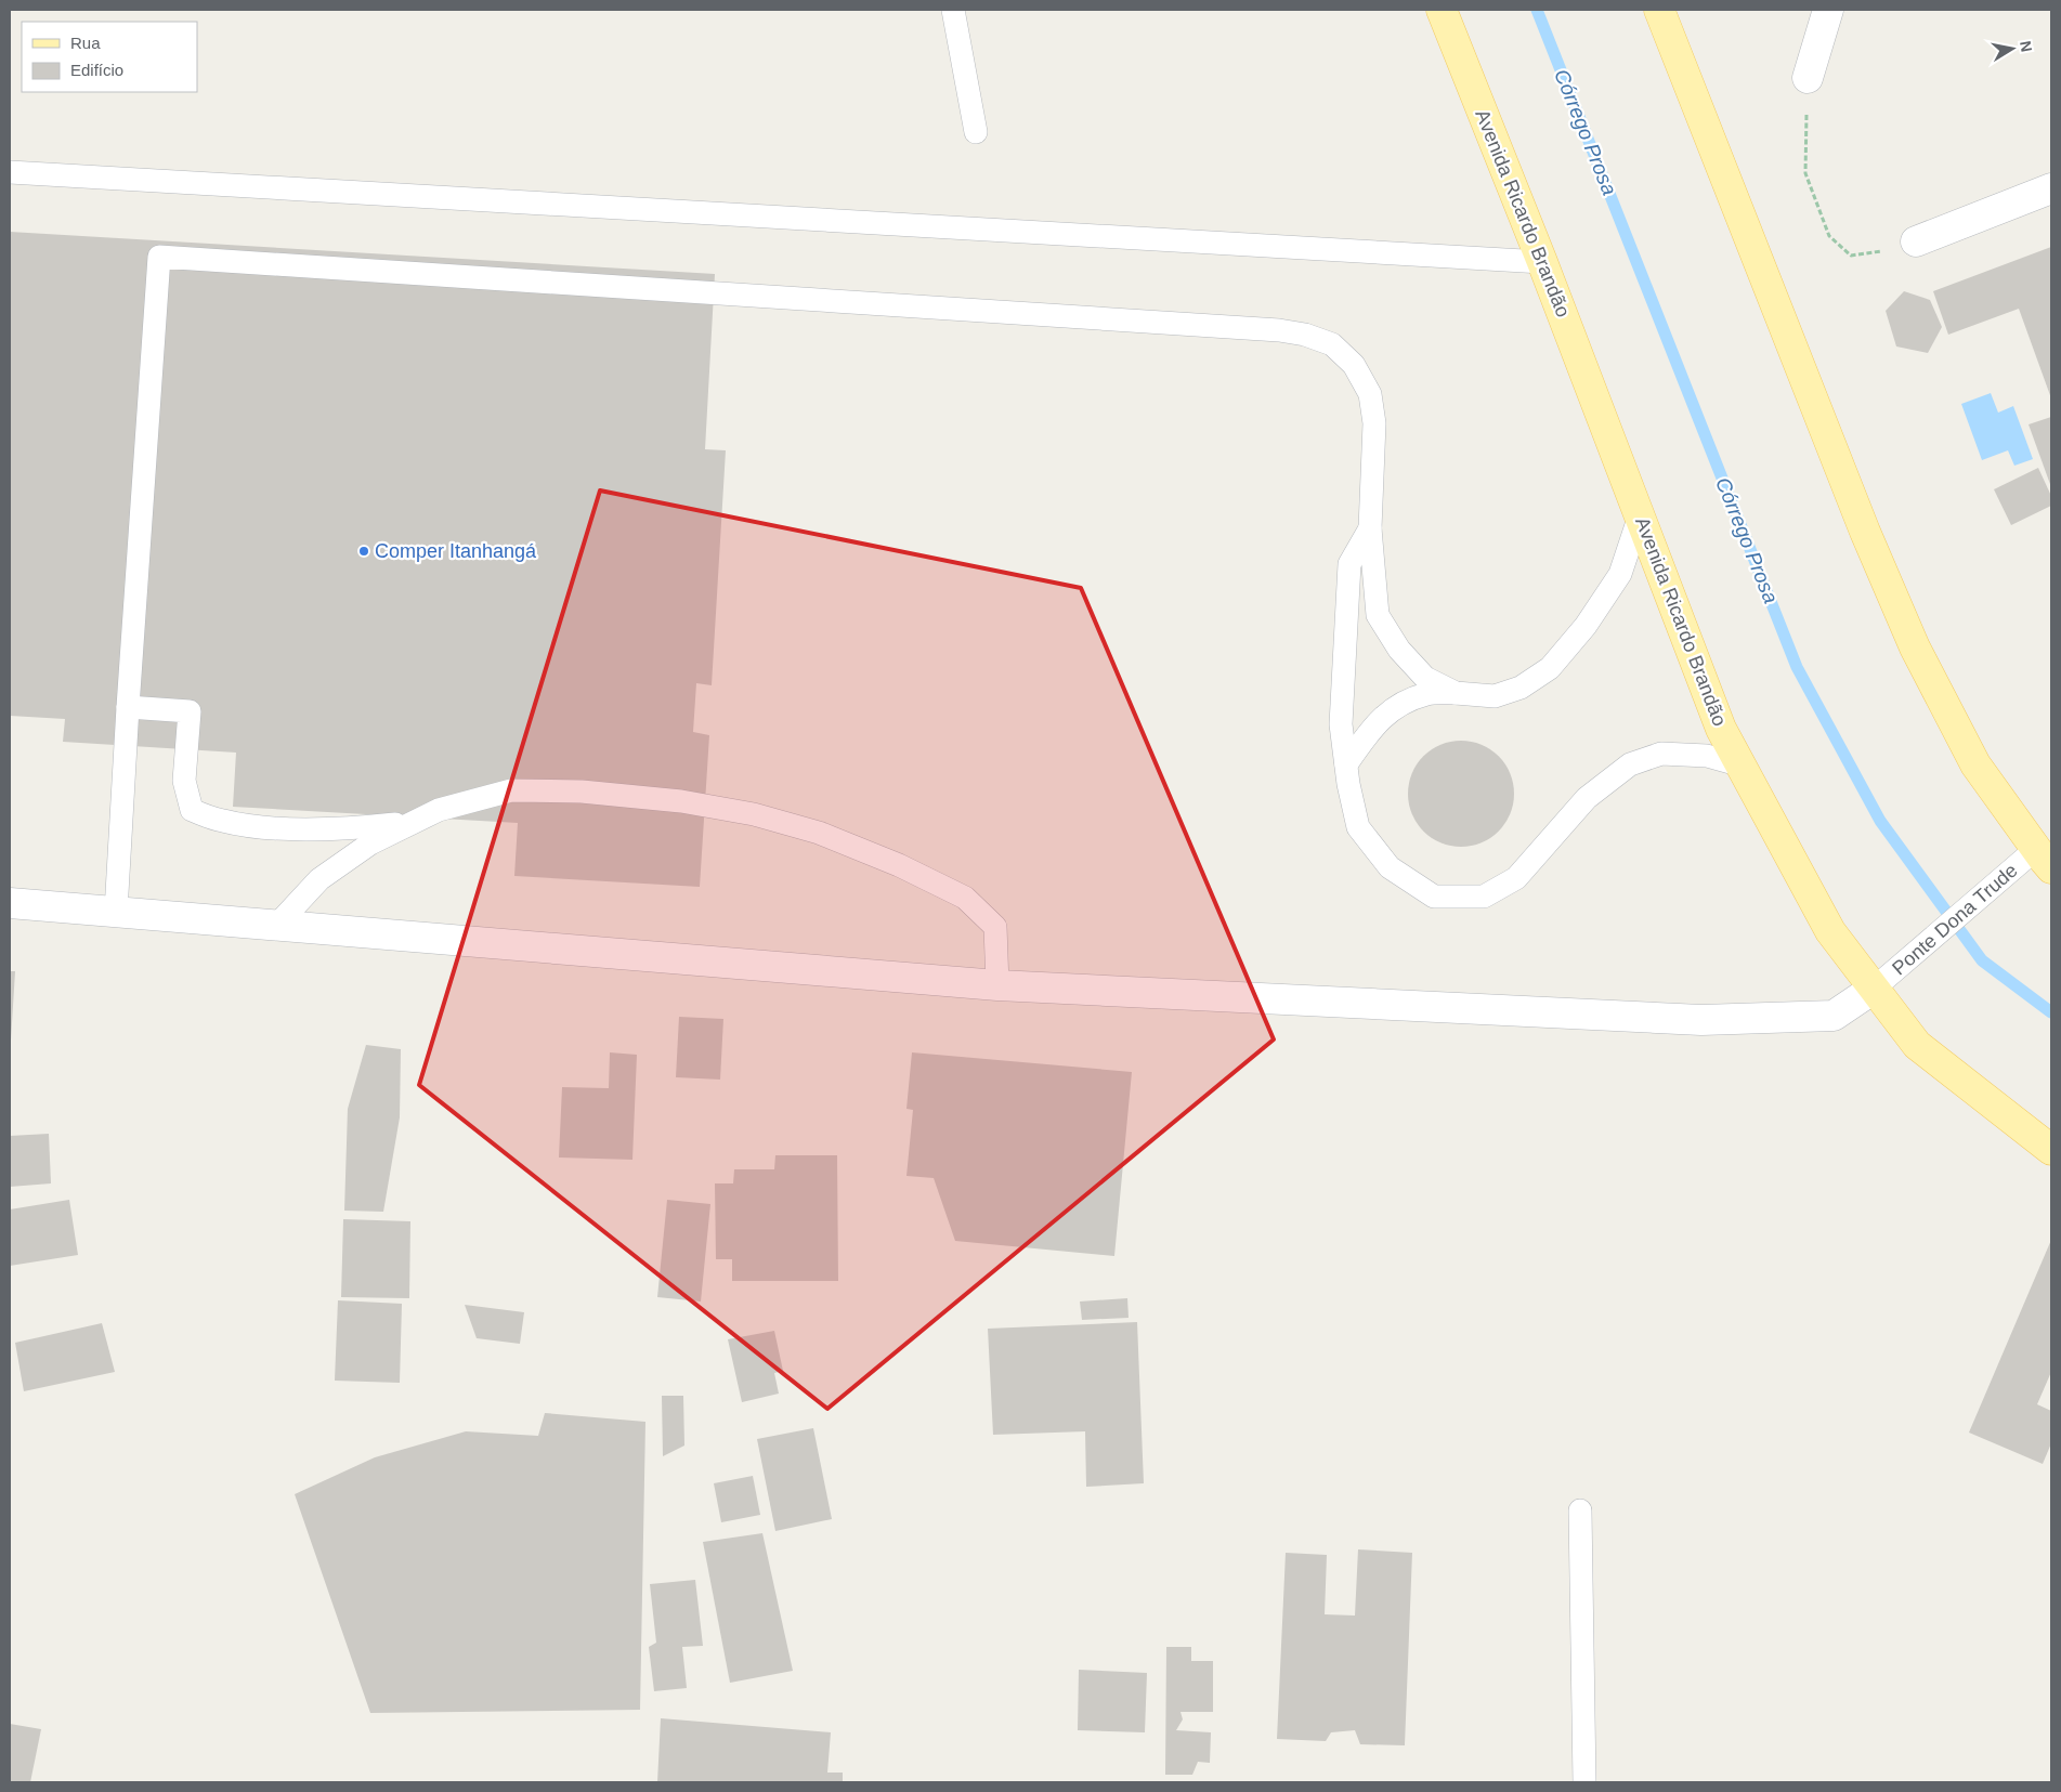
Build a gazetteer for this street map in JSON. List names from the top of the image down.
{
  "streets": {
    "main road": ["Avenida Ricardo Brandão"],
    "lane": ["Ponte Dona Trude"]
  },
  "crossings": [
    ["Avenida Ricardo Brandão", "Ponte Dona Trude"]
  ],
  "water": ["Córrego Prosa"],
  "places": ["Comper Itanhangá"],
  "legend": ["Rua", "Edifício"],
  "north": "right"
}
